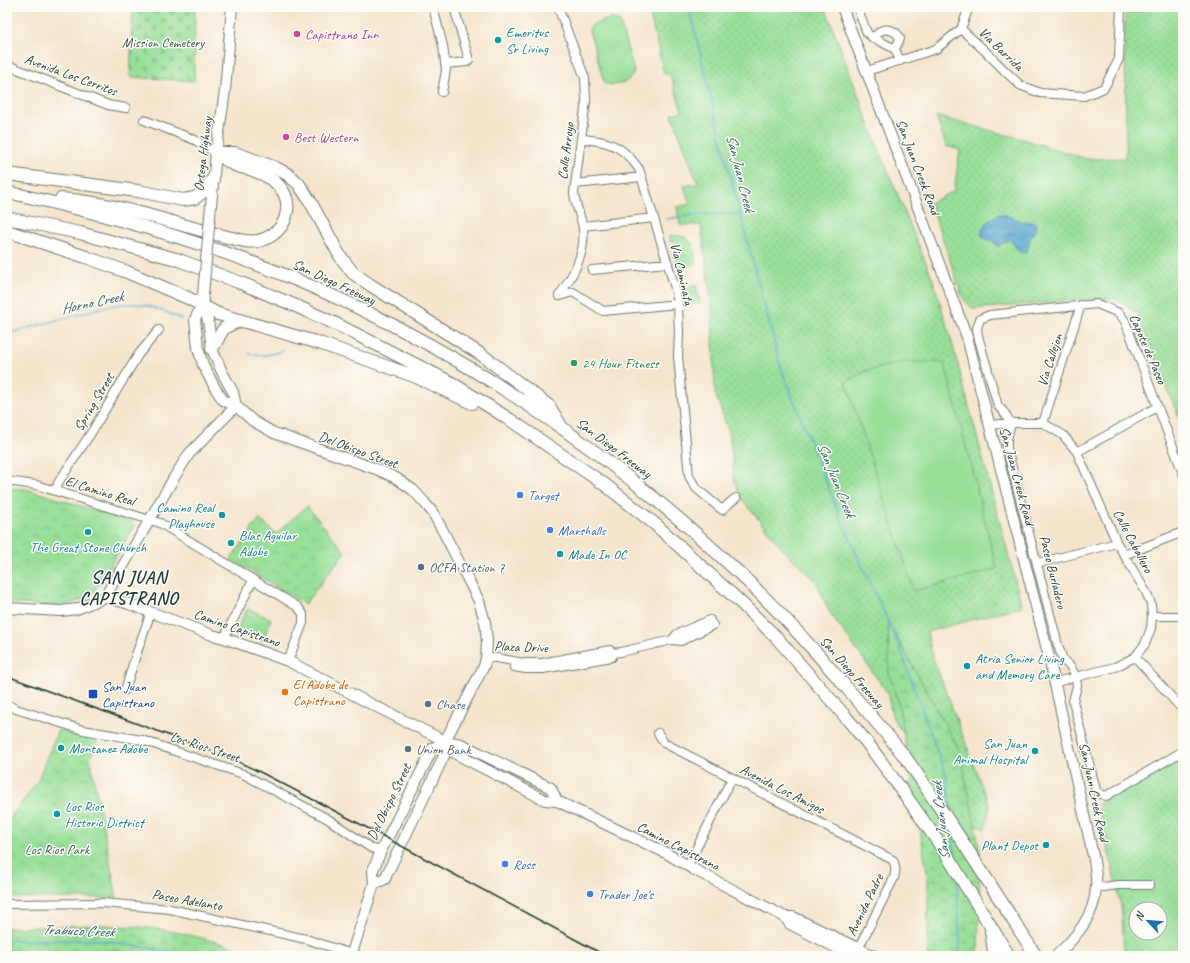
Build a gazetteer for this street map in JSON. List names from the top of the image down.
{
  "streets": {
    "highway": ["San Diego Freeway"],
    "main road": [
      "Ortega Highway",
      "San Juan Creek Road",
      "Del Obispo Street",
      "Camino Capistrano"
    ],
    "street": [
      "Via Barrida",
      "Avenida Los Cerritos",
      "Calle Arroyo",
      "Via Caminata",
      "Capote de Paseo",
      "Via Callejon",
      "Spring Street",
      "El Camino Real",
      "Calle Caballero",
      "Paseo Burladero",
      "Plaza Drive",
      "Los Rios Street",
      "Avenida Los Amigos",
      "Paseo Adelanto",
      "Avenida Padre"
    ]
  },
  "crossings": [
    ["Calle Arroyo", "Via Caminata"],
    ["Ortega Highway", "Del Obispo Street"],
    ["San Juan Creek Road", "Calle Caballero"],
    ["Capote de Paseo", "Via Callejon"],
    ["Capote de Paseo", "Paseo Burladero"],
    ["Via Callejon", "Calle Caballero"],
    ["Spring Street", "El Camino Real"],
    ["Del Obispo Street", "Camino Capistrano"],
    ["Del Obispo Street", "Plaza Drive"],
    ["Del Obispo Street", "Los Rios Street"],
    ["Del Obispo Street", "Paseo Adelanto"],
    ["El Camino Real", "Camino Capistrano"],
    ["Calle Caballero", "Paseo Burladero"],
    ["Camino Capistrano", "Avenida Padre"],
    ["Avenida Los Amigos", "Avenida Padre"]
  ],
  "districts": ["SAN JUAN CAPISTRANO"],
  "water": ["San Juan Creek", "Horno Creek", "Trabuco Creek"],
  "parks": ["Mission Cemetery", "Los Rios Park"],
  "places": {
    "other": [
      "Capistrano Inn",
      "Emeritus Sr Living",
      "Best Western",
      "24 Hour Fitness",
      "Target",
      "Camino Real Playhouse",
      "Marshalls",
      "The Great Stone Church",
      "Blas Aguilar Adobe",
      "Made In OC",
      "OCFA Station 7",
      "Atria Senior Living and Memory Care",
      "El Adobe de Capistrano",
      "Chase",
      "Montanez Adobe",
      "Union Bank",
      "San Juan Animal Hospital",
      "Los Rios Historic District",
      "Plant Depot",
      "Ross",
      "Trader Joe's"
    ],
    "transit": ["San Juan Capistrano"]
  },
  "north": "top left"
}
